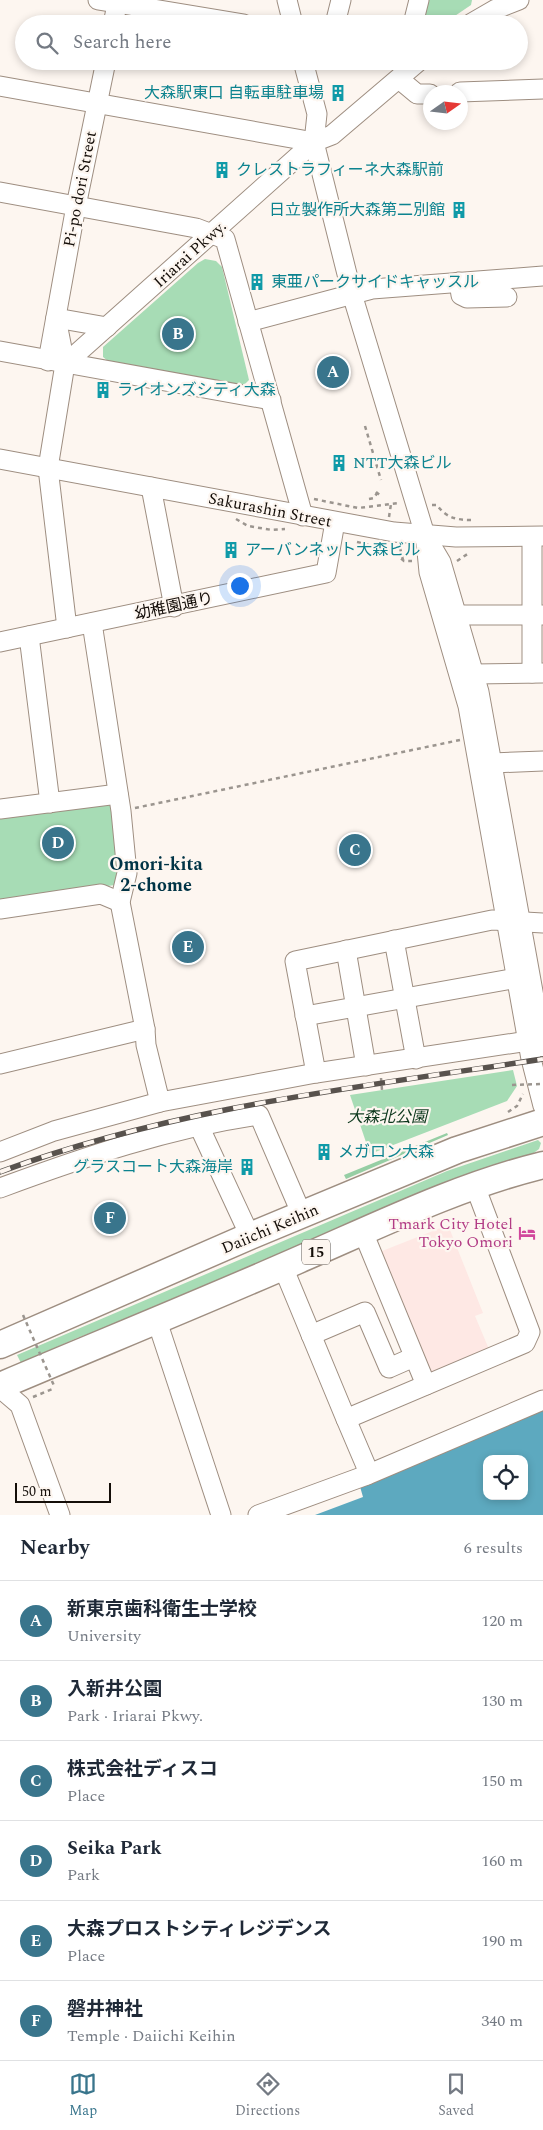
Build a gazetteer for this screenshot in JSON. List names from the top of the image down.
{
  "streets": {
    "highway": ["Daiichi Keihin", "15"],
    "street": [
      "Pi-po dori Street",
      "Iriarai Pkwy.",
      "Sakurashin Street",
      "幼稚園通り"
    ]
  },
  "crossings": [
    ["Pi-po dori Street", "Iriarai Pkwy."],
    ["Pi-po dori Street", "Sakurashin Street"],
    ["Pi-po dori Street", "幼稚園通り"],
    ["Sakurashin Street", "幼稚園通り"]
  ],
  "districts": ["Omori-kita 2-chome"],
  "parks": ["大森北公園"],
  "places": {
    "building": [
      "大森駅東口 自転車駐車場",
      "クレストラフィーネ大森駅前",
      "日立製作所大森第二別館",
      "東亜パークサイドキャッスル",
      "ライオンズシティ大森",
      "NTT大森ビル",
      "アーバンネット大森ビル",
      "メガロン大森",
      "グラスコート大森海岸"
    ],
    "hotel": ["Tmark City Hotel Tokyo Omori"]
  },
  "scale_bar": "50 m",
  "north": "right",
  "page": {
    "search": "Search here",
    "pins": [
      "B",
      "A",
      "D",
      "C",
      "E",
      "F"
    ],
    "scale": "50 m",
    "heading": ["Nearby", "6 results"],
    "list": [
      {
        "mark": "A",
        "name": "新東京歯科衛生士学校",
        "note": "University",
        "value": "120 m"
      },
      {
        "mark": "B",
        "name": "入新井公園",
        "note": "Park · Iriarai Pkwy.",
        "value": "130 m"
      },
      {
        "mark": "C",
        "name": "株式会社ディスコ",
        "note": "Place",
        "value": "150 m"
      },
      {
        "mark": "D",
        "name": "Seika Park",
        "note": "Park",
        "value": "160 m"
      },
      {
        "mark": "E",
        "name": "大森プロストシティレジデンス",
        "note": "Place",
        "value": "190 m"
      },
      {
        "mark": "F",
        "name": "磐井神社",
        "note": "Temple · Daiichi Keihin",
        "value": "340 m"
      }
    ],
    "nav": ["Map", "Directions", "Saved"]
  }
}
